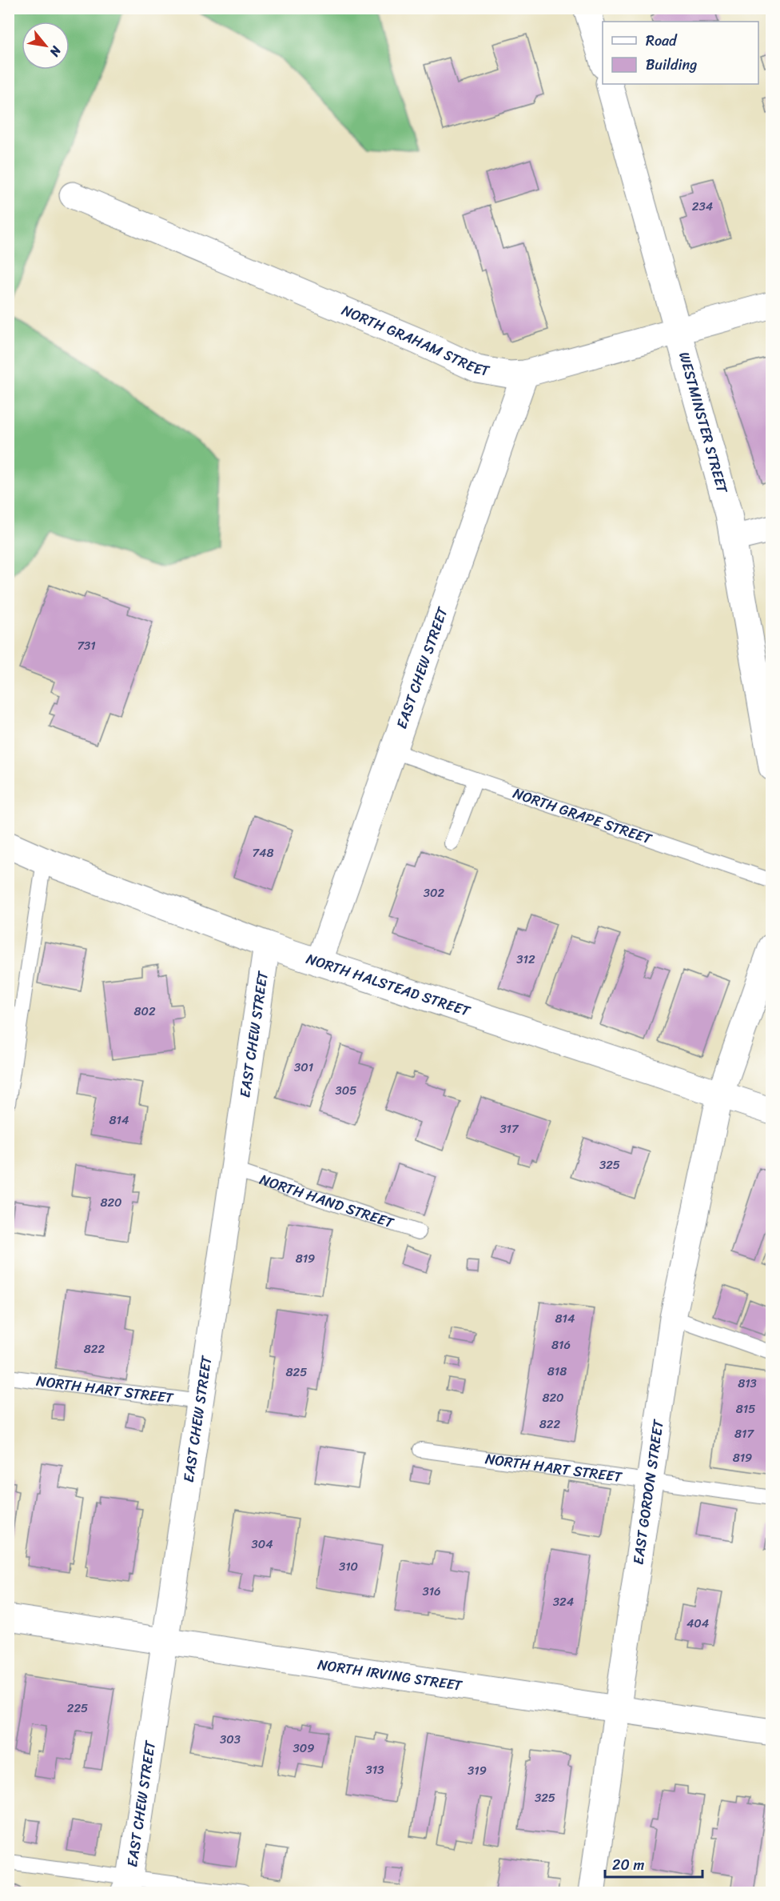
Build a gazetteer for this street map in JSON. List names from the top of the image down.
{
  "streets": {
    "street": [
      "NORTH GRAHAM STREET",
      "WESTMINSTER STREET",
      "EAST CHEW STREET",
      "NORTH HALSTEAD STREET",
      "EAST GORDON STREET",
      "NORTH IRVING STREET"
    ],
    "lane": ["NORTH GRAPE STREET", "NORTH HAND STREET", "NORTH HART STREET"]
  },
  "crossings": [
    ["NORTH GRAHAM STREET", "WESTMINSTER STREET"],
    ["NORTH GRAHAM STREET", "EAST CHEW STREET"],
    ["EAST CHEW STREET", "NORTH GRAPE STREET"],
    ["EAST CHEW STREET", "NORTH HALSTEAD STREET"],
    ["EAST CHEW STREET", "NORTH HAND STREET"],
    ["EAST CHEW STREET", "NORTH HART STREET"],
    ["EAST CHEW STREET", "NORTH IRVING STREET"],
    ["NORTH HALSTEAD STREET", "EAST GORDON STREET"],
    ["NORTH HART STREET", "EAST GORDON STREET"],
    ["EAST GORDON STREET", "NORTH IRVING STREET"]
  ],
  "house_numbers": [
    "234",
    "731",
    "748",
    "302",
    "312",
    "802",
    "301",
    "305",
    "814",
    "317",
    "325",
    "820",
    "819",
    "814",
    "816",
    "822",
    "818",
    "825",
    "813",
    "820",
    "815",
    "822",
    "817",
    "819",
    "304",
    "310",
    "316",
    "324",
    "404",
    "225",
    "303",
    "309",
    "313",
    "319",
    "325"
  ],
  "legend": ["Road", "Building"],
  "scale_bar": "20 m",
  "north": "bottom right"
}
